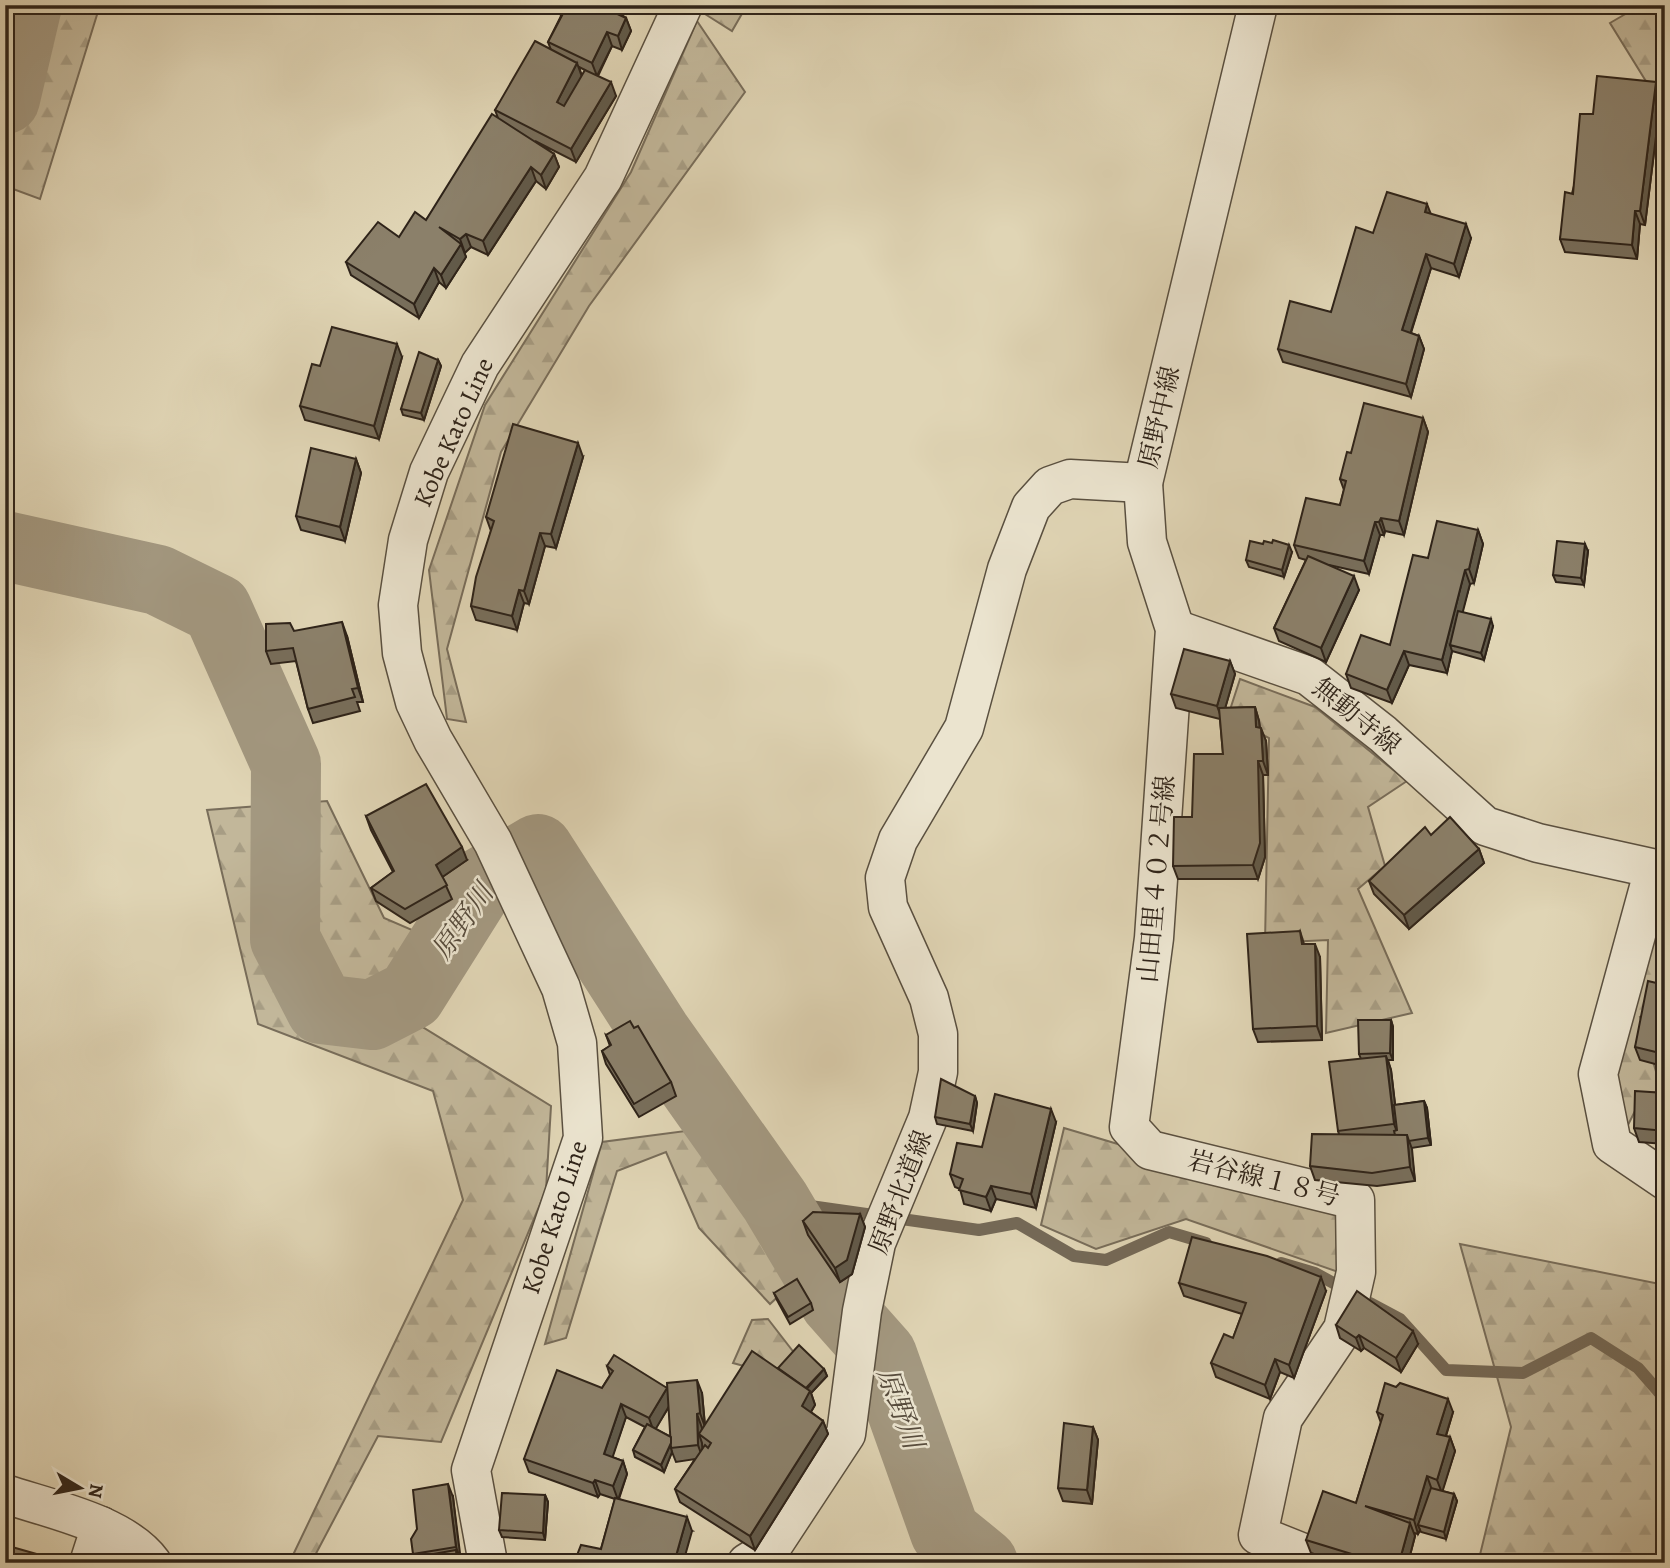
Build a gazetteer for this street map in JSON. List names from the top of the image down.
{
  "streets": {
    "street": [
      "原野中線",
      "Kobe Kato Line",
      "無動寺線",
      "山田里４０２号線",
      "岩谷線１８号",
      "原野北道線"
    ]
  },
  "crossings": [
    ["原野中線", "原野北道線"],
    ["無動寺線", "山田里４０２号線"],
    ["山田里４０２号線", "岩谷線１８号"]
  ],
  "water": ["原野川"],
  "north": "right"
}
